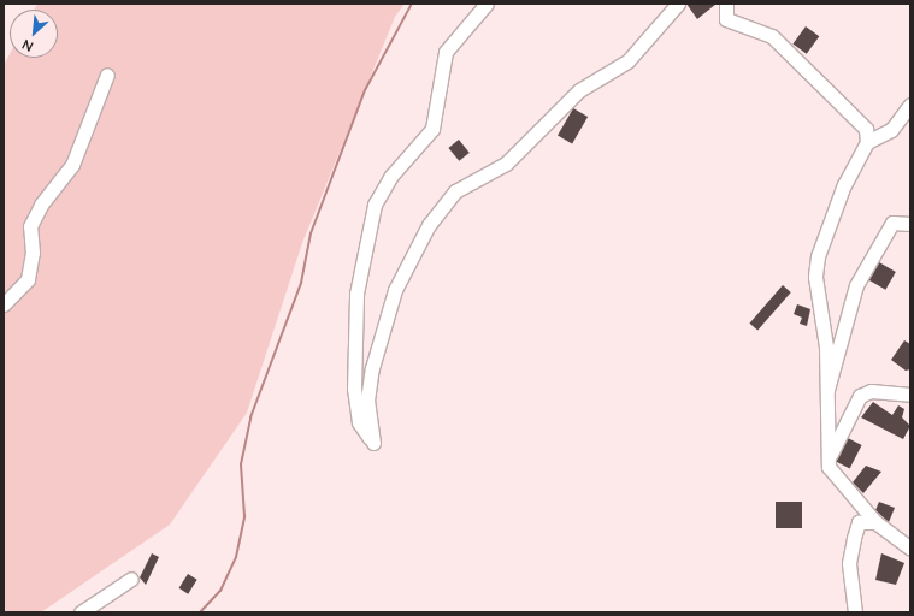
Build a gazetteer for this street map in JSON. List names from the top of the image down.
{
  "north": "bottom left"
}
